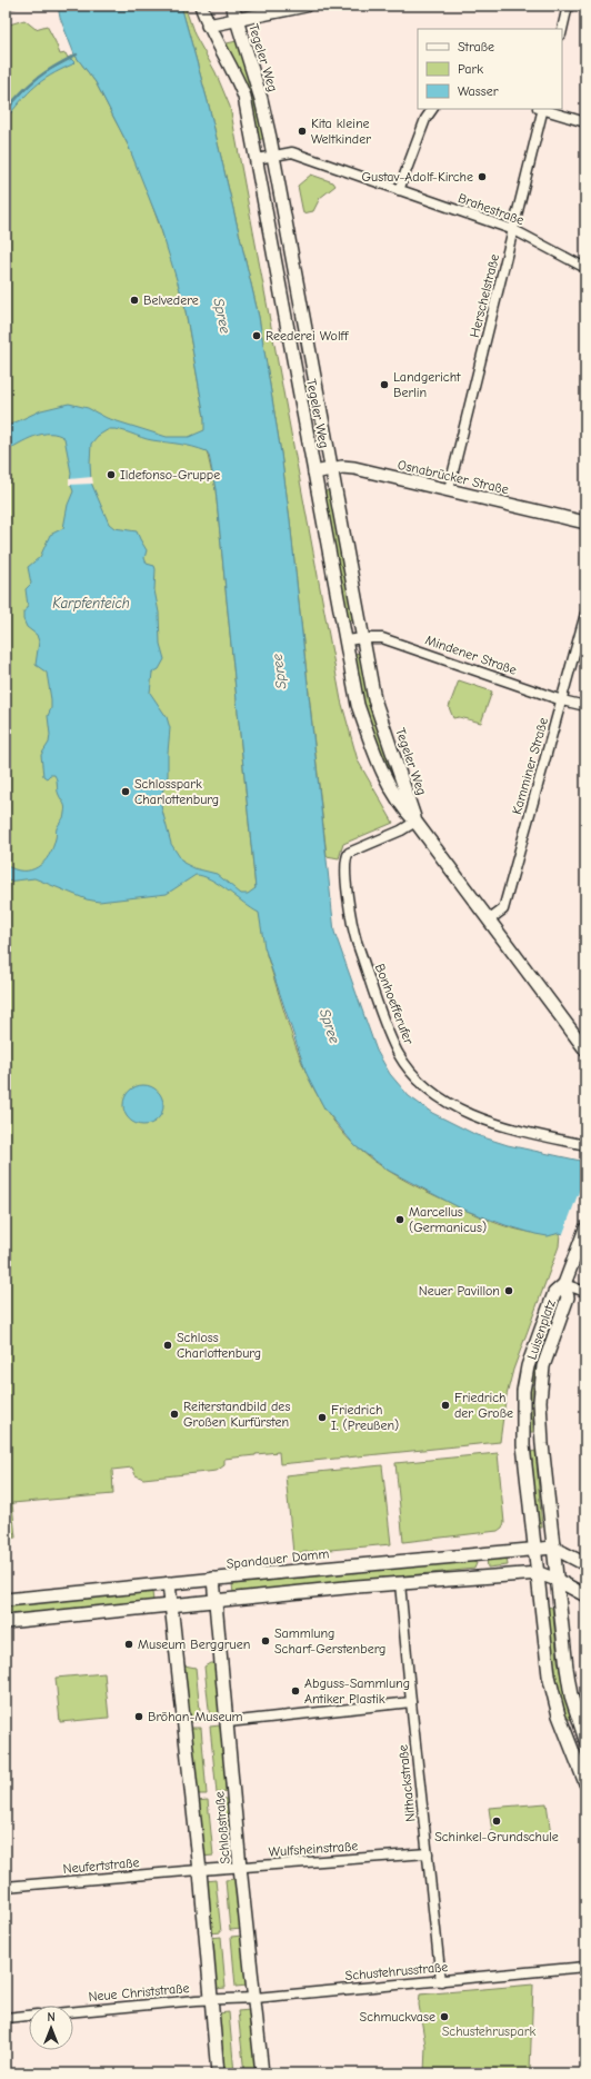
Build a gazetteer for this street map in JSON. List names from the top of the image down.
{
  "streets": {
    "main road": [
      "Tegeler Weg",
      "Osnabrücker Straße",
      "Luisenplatz",
      "Spandauer Damm",
      "Schloßstraße"
    ],
    "street": [
      "Brahestraße",
      "Herschelstraße",
      "Mindener Straße",
      "Kamminer Straße",
      "Bonhoefferufer",
      "Nithackstraße",
      "Wulfsheinstraße",
      "Neufertstraße",
      "Schustehrusstraße",
      "Neue Christstraße"
    ]
  },
  "crossings": [
    ["Tegeler Weg", "Brahestraße"],
    ["Tegeler Weg", "Osnabrücker Straße"],
    ["Tegeler Weg", "Mindener Straße"],
    ["Tegeler Weg", "Kamminer Straße"],
    ["Tegeler Weg", "Bonhoefferufer"],
    ["Brahestraße", "Herschelstraße"],
    ["Herschelstraße", "Osnabrücker Straße"],
    ["Mindener Straße", "Kamminer Straße"],
    ["Luisenplatz", "Spandauer Damm"],
    ["Spandauer Damm", "Schloßstraße"],
    ["Nithackstraße", "Wulfsheinstraße"],
    ["Nithackstraße", "Schustehrusstraße"],
    ["Schloßstraße", "Wulfsheinstraße"],
    ["Schloßstraße", "Neufertstraße"],
    ["Schloßstraße", "Schustehrusstraße"],
    ["Schloßstraße", "Neue Christstraße"],
    ["Wulfsheinstraße", "Neufertstraße"],
    ["Schustehrusstraße", "Neue Christstraße"]
  ],
  "water": ["Spree", "Karpfenteich"],
  "parks": ["Schustehruspark"],
  "places": [
    "Kita kleine Weltkinder",
    "Gustav-Adolf-Kirche",
    "Belvedere",
    "Reederei Wolff",
    "Landgericht Berlin",
    "Ildefonso-Gruppe",
    "Schlosspark Charlottenburg",
    "Marcellus (Germanicus)",
    "Neuer Pavillon",
    "Schloss Charlottenburg",
    "Friedrich der Große",
    "Reiterstandbild des Großen Kurfürsten",
    "Friedrich I. (Preußen)",
    "Sammlung Scharf-Gerstenberg",
    "Museum Berggruen",
    "Abguss-Sammlung Antiker Plastik",
    "Bröhan-Museum",
    "Schinkel-Grundschule",
    "Schmuckvase"
  ],
  "legend": ["Straße", "Park", "Wasser"],
  "north": "top"
}
